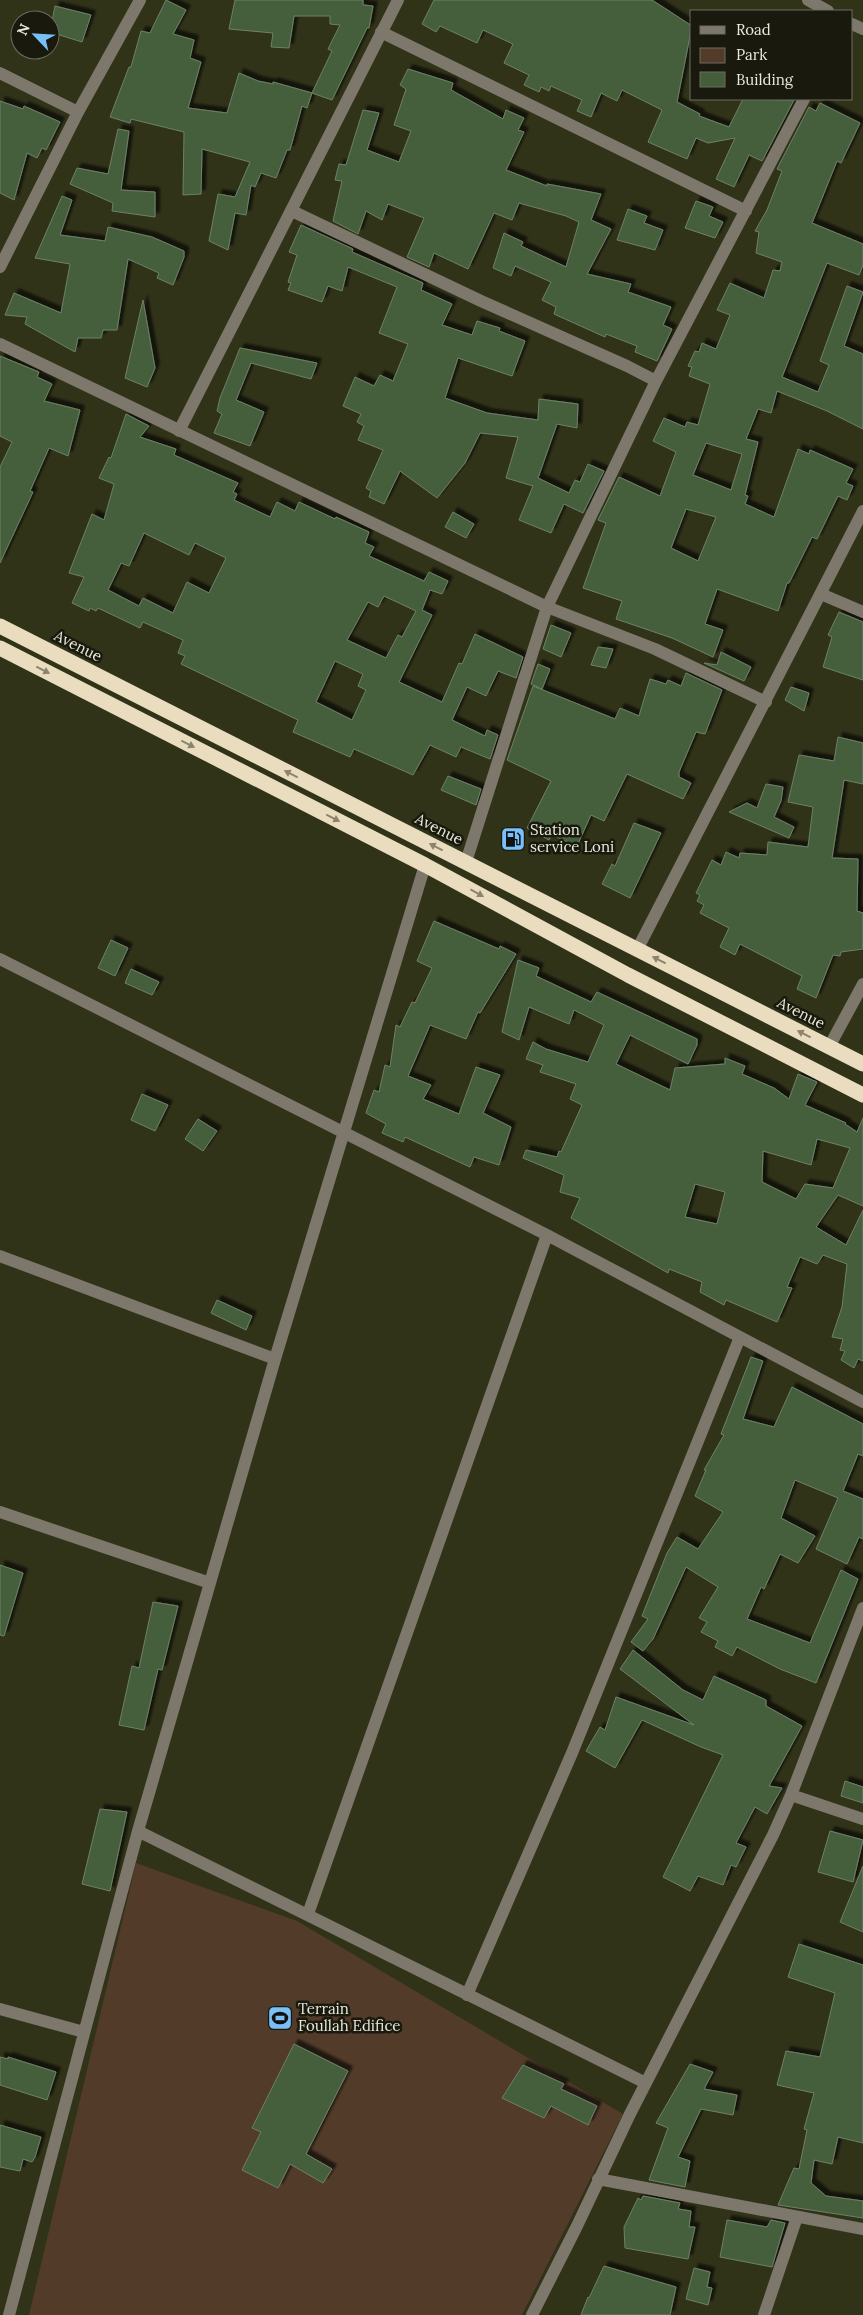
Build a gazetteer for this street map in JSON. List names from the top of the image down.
{
  "streets": {
    "highway": ["Avenue"]
  },
  "places": {
    "fuel station": ["Station service Loni"],
    "sports": ["Terrain Foullah Edifice"]
  },
  "legend": ["Road", "Park", "Building"],
  "north": "top left"
}
